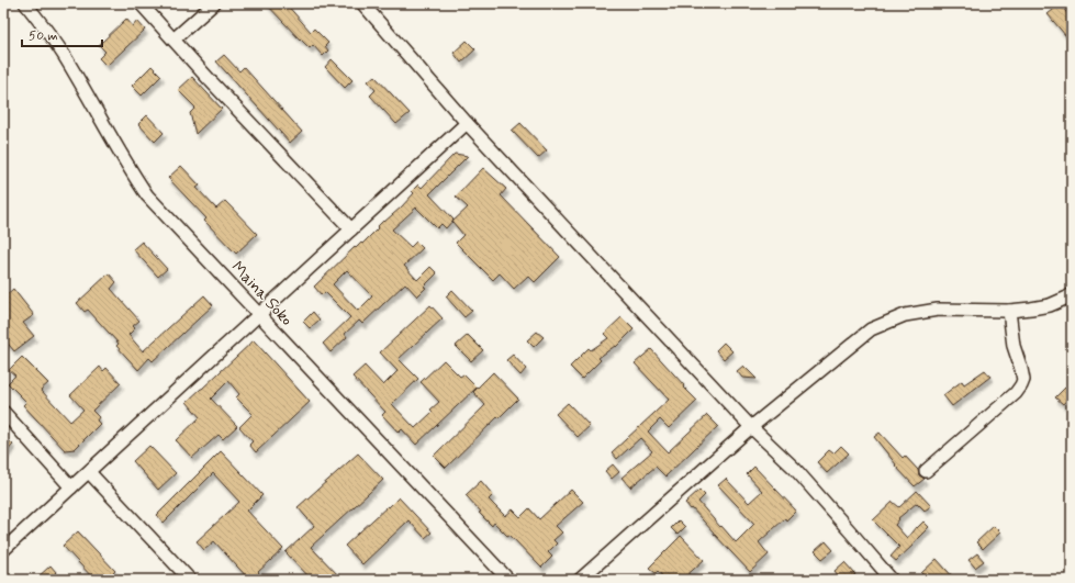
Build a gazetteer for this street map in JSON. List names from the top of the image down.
{
  "streets": {
    "street": ["Maina Soko"]
  },
  "scale_bar": "50 m"
}
